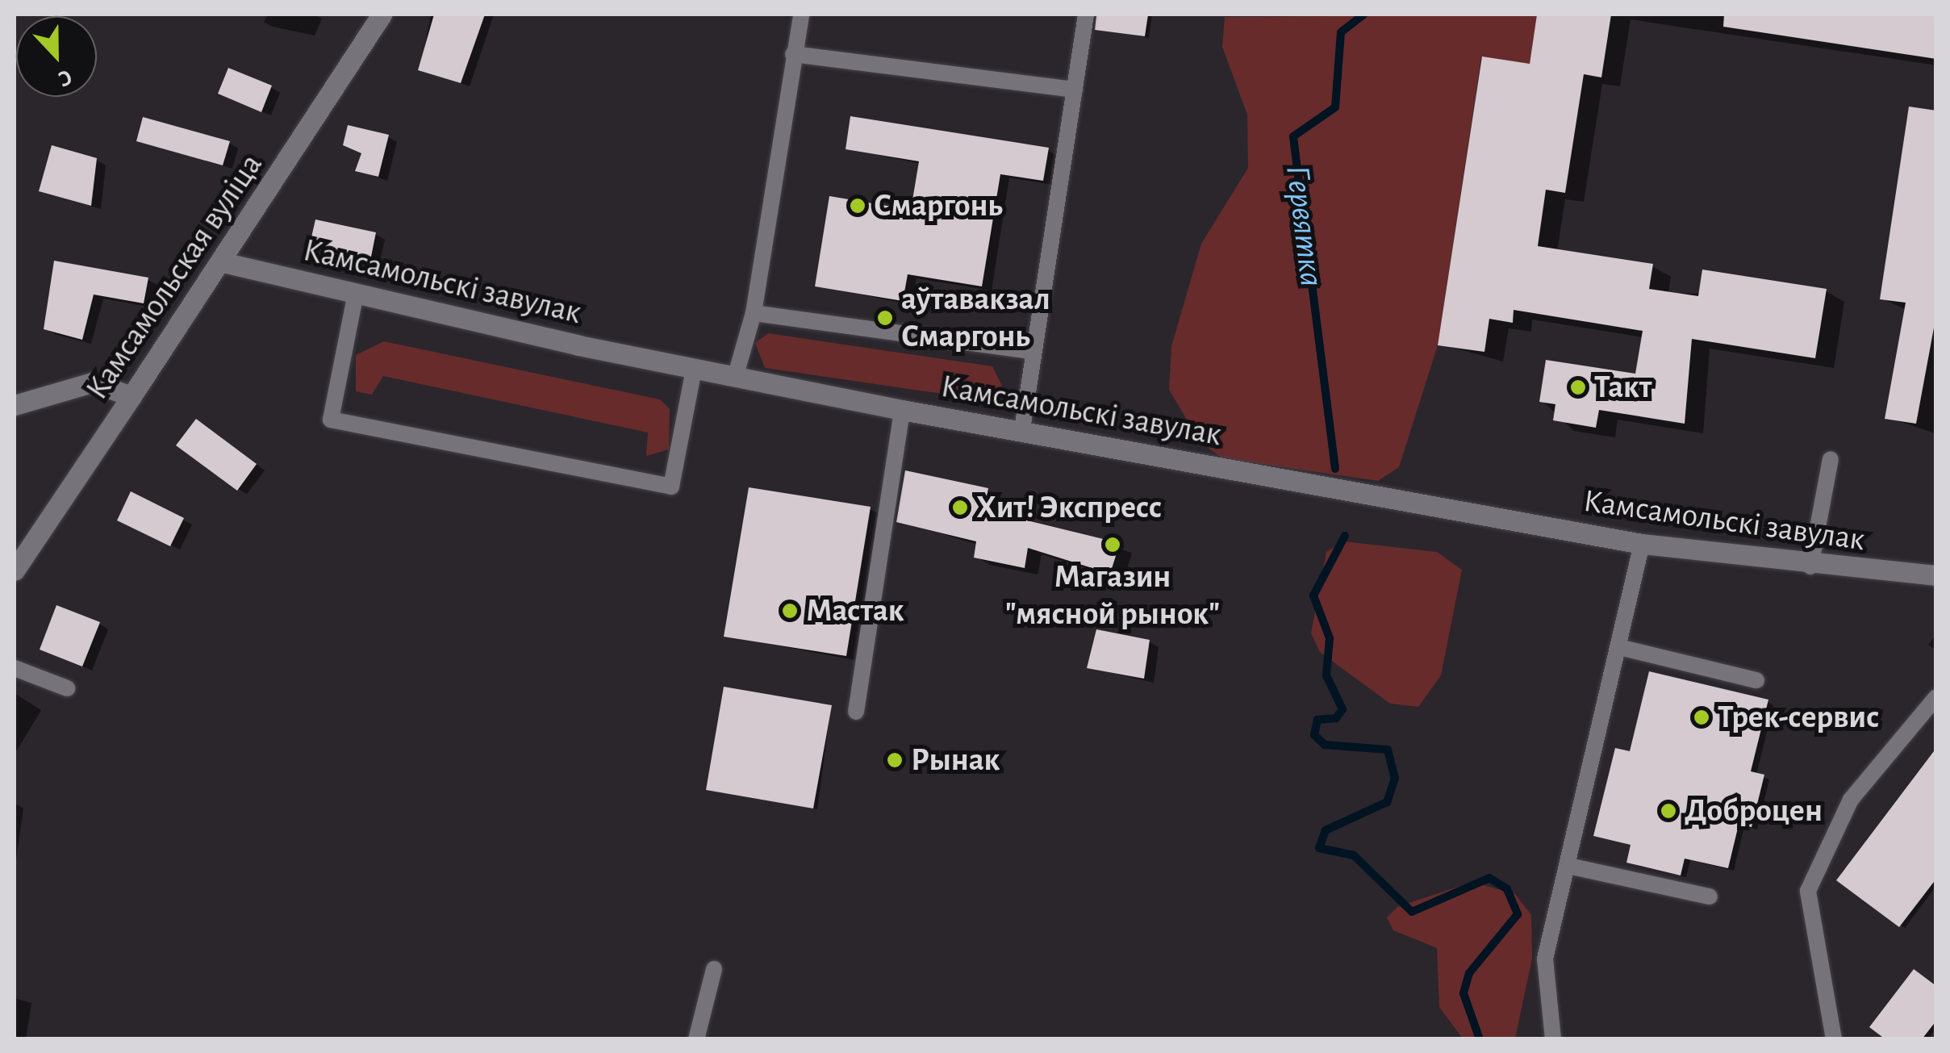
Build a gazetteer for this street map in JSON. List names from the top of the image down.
{
  "streets": {
    "street": ["Камсамольская вуліца", "Камсамольскі завулак"]
  },
  "crossings": [
    ["Камсамольская вуліца", "Камсамольскі завулак"]
  ],
  "water": ["Гервятка"],
  "places": [
    "Смаргонь",
    "аўтавакзал Смаргонь",
    "Такт",
    "Хит! Экспресс",
    "Магазин \"мясной рынок\"",
    "Мастак",
    "Трек-сервис",
    "Рынак",
    "Доброцен"
  ],
  "north": "bottom"
}
